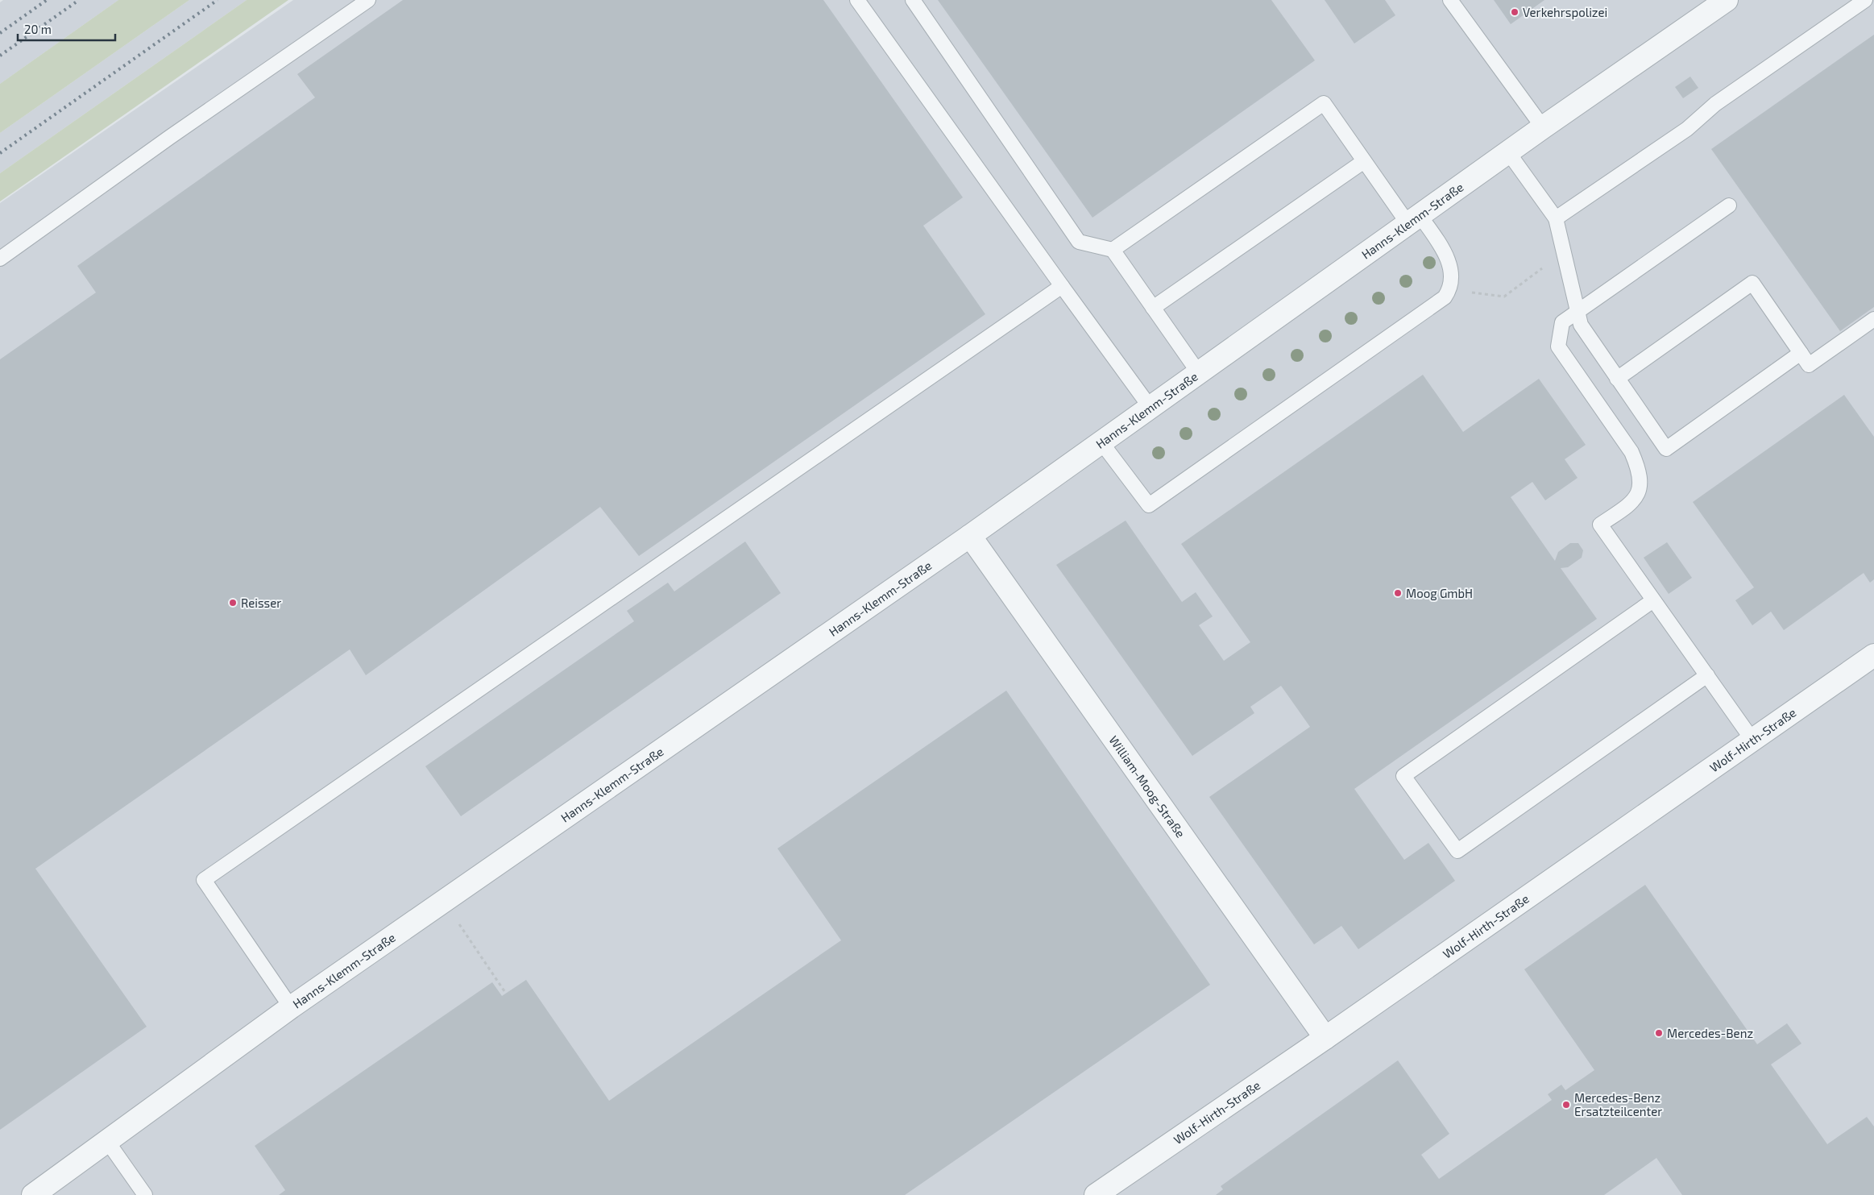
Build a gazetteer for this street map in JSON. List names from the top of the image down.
{
  "streets": {
    "street": ["Hanns-Klemm-Straße", "Wolf-Hirth-Straße", "William-Moog-Straße"]
  },
  "crossings": [
    ["Hanns-Klemm-Straße", "William-Moog-Straße"],
    ["Wolf-Hirth-Straße", "William-Moog-Straße"]
  ],
  "places": [
    "Verkehrspolizei",
    "Moog GmbH",
    "Reisser",
    "Mercedes-Benz",
    "Mercedes-Benz Ersatzteilcenter"
  ],
  "scale_bar": "20 m"
}
